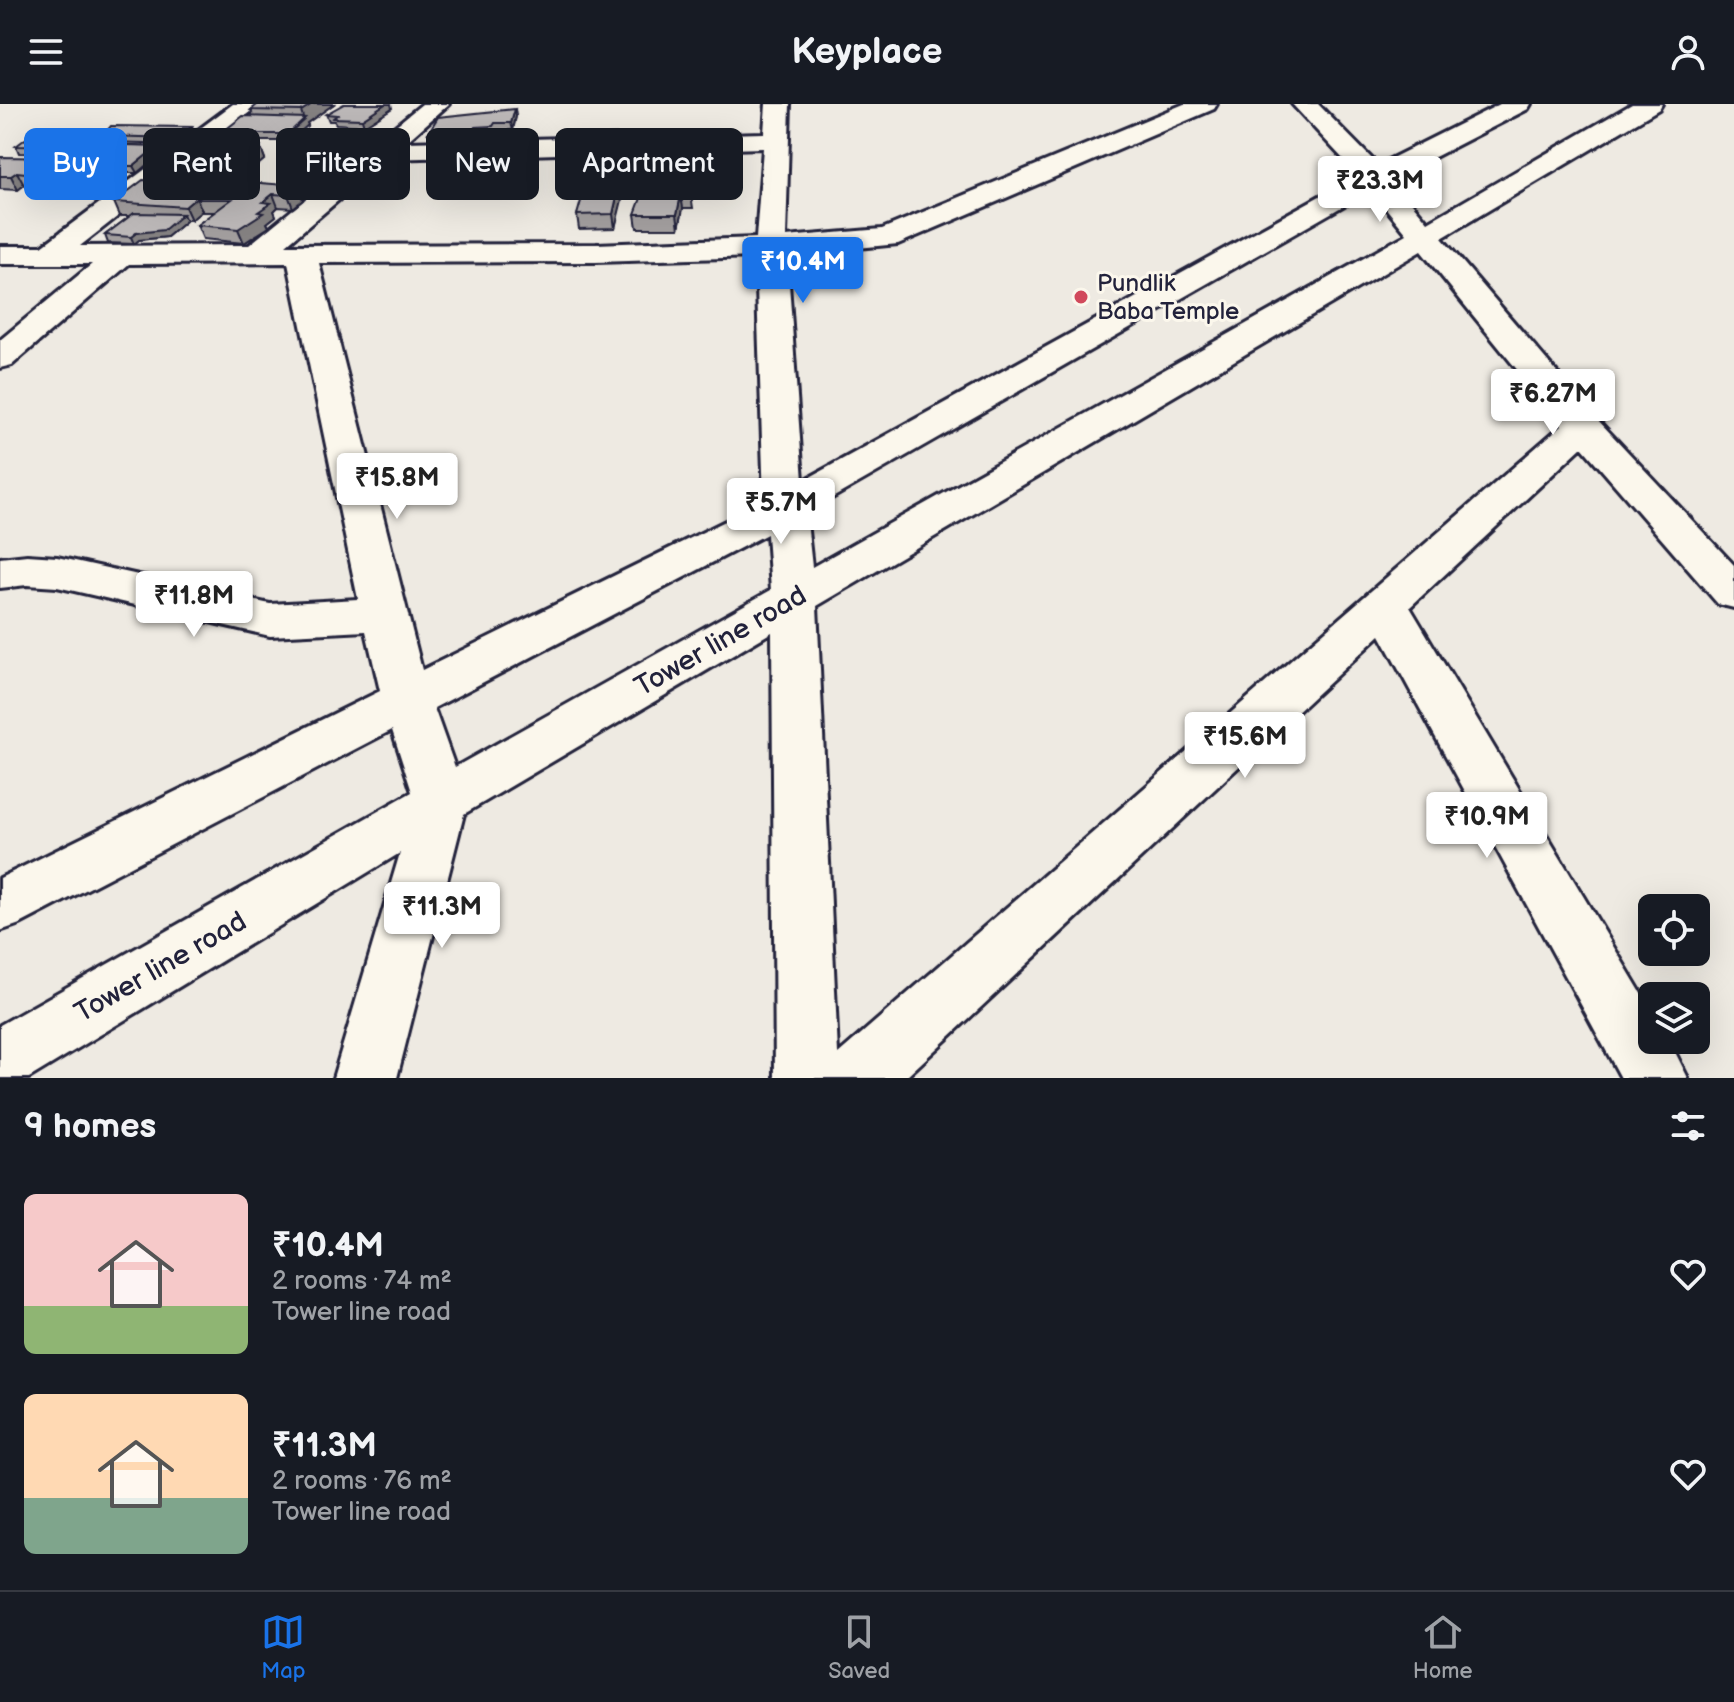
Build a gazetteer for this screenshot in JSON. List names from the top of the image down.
{
  "streets": {
    "street": ["Tower line road"]
  },
  "places": ["Pundlik Baba Temple"],
  "page": {
    "header": "Keyplace",
    "chip": [
      "Buy",
      "Rent",
      "Filters",
      "New",
      "Apartment"
    ],
    "price": [
      "₹23.3M",
      "₹10.4M",
      "₹6.27M",
      "₹15.8M",
      "₹5.7M",
      "₹11.8M",
      "₹15.6M",
      "₹10.9M",
      "₹11.3M"
    ],
    "heading": "9 homes",
    "list": [
      {
        "name": "₹10.4M",
        "note": "2 rooms · 74 m² · Tower line road"
      },
      {
        "name": "₹11.3M",
        "note": "2 rooms · 76 m² · Tower line road"
      }
    ],
    "tabs": ["Map", "Saved", "Home"]
  }
}
